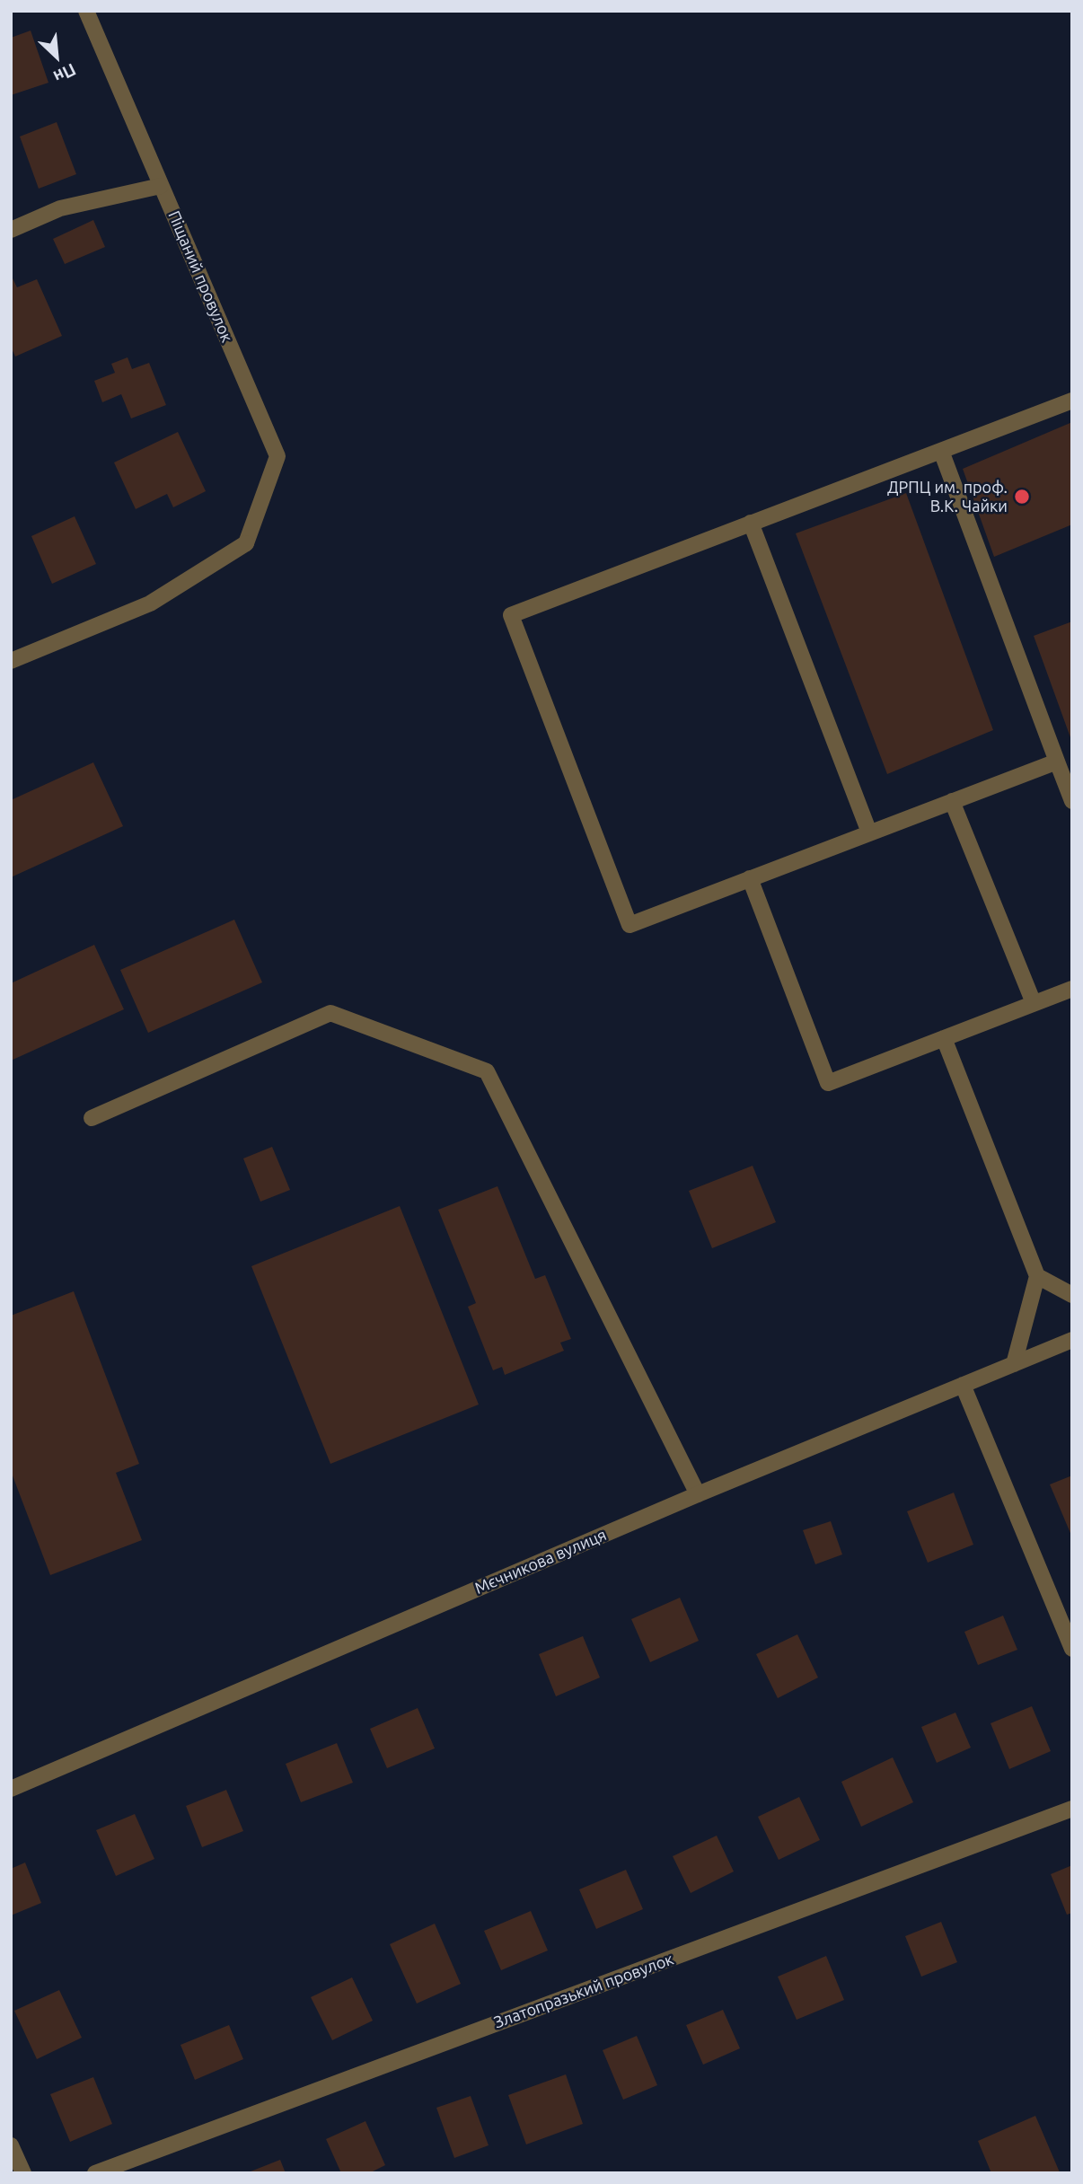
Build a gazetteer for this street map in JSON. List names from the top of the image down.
{
  "streets": {
    "street": ["Піщаний провулок", "Мєчникова вулиця", "Златопразький провулок"]
  },
  "places": ["ДРПЦ им. проф. В.К. Чайки"],
  "north": "bottom right"
}
